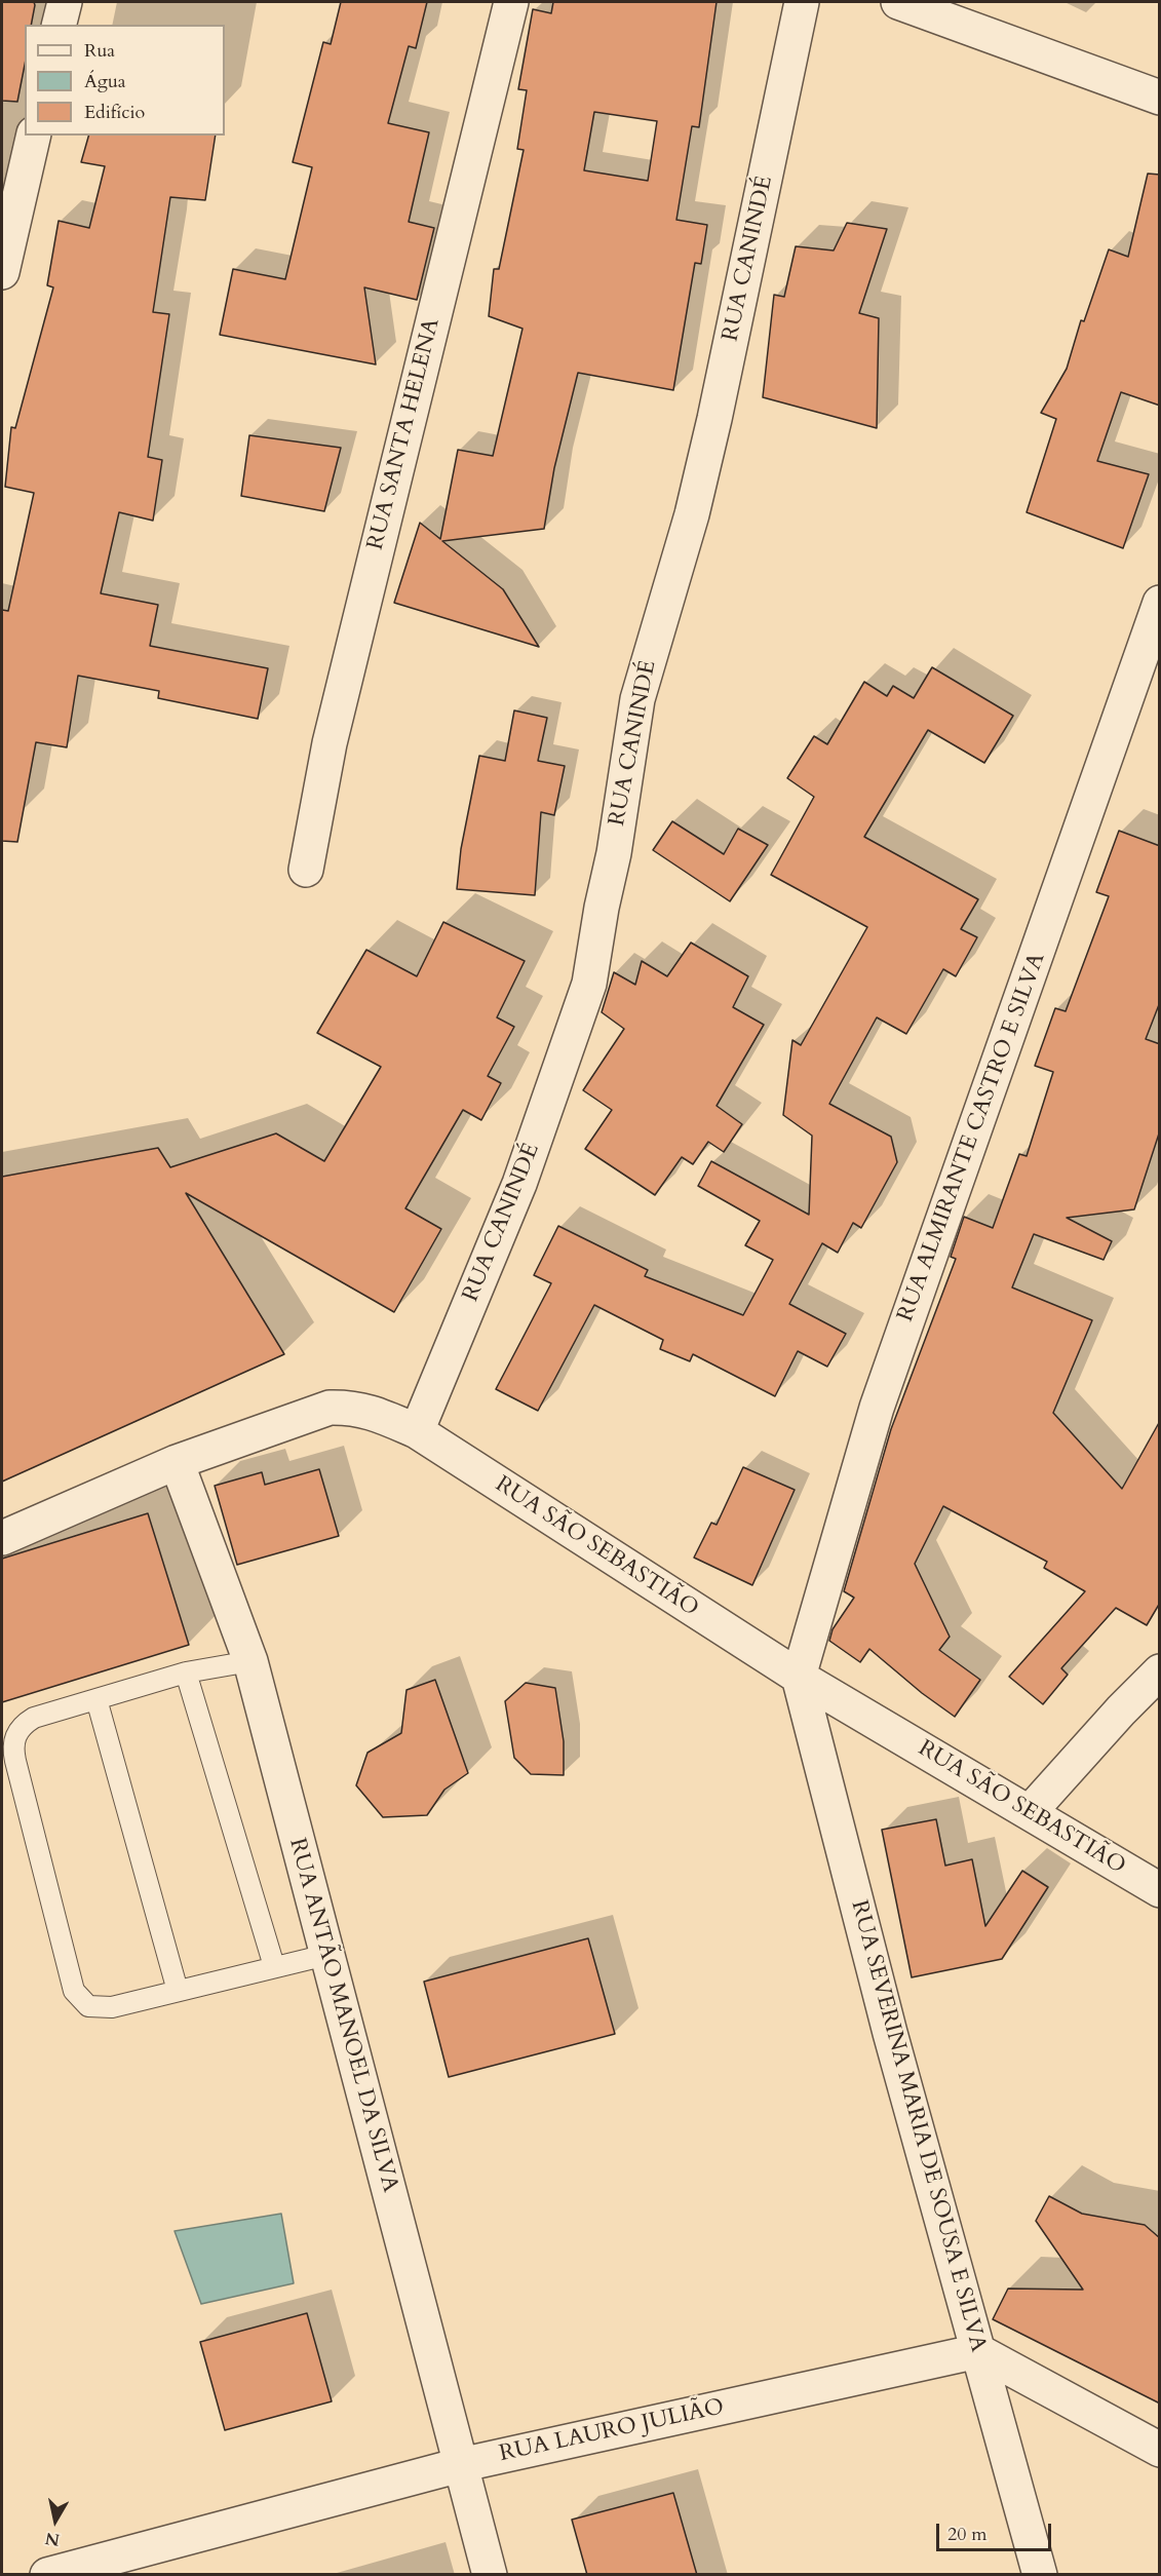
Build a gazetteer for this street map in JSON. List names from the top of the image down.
{
  "streets": {
    "street": [
      "RUA CANINDÉ",
      "RUA SANTA HELENA",
      "RUA ALMIRANTE CASTRO E SILVA",
      "RUA SÃO SEBASTIÃO",
      "RUA ANTÃO MANOEL DA SILVA",
      "RUA SEVERINA MARIA DE SOUSA E SILVA",
      "RUA LAURO JULIÃO"
    ]
  },
  "crossings": [
    ["RUA CANINDÉ", "RUA SÃO SEBASTIÃO"],
    ["RUA ALMIRANTE CASTRO E SILVA", "RUA SÃO SEBASTIÃO"],
    ["RUA ALMIRANTE CASTRO E SILVA", "RUA SEVERINA MARIA DE SOUSA E SILVA"],
    ["RUA SÃO SEBASTIÃO", "RUA ANTÃO MANOEL DA SILVA"],
    ["RUA SÃO SEBASTIÃO", "RUA SEVERINA MARIA DE SOUSA E SILVA"],
    ["RUA ANTÃO MANOEL DA SILVA", "RUA LAURO JULIÃO"],
    ["RUA SEVERINA MARIA DE SOUSA E SILVA", "RUA LAURO JULIÃO"]
  ],
  "legend": ["Rua", "Água", "Edifício"],
  "scale_bar": "20 m",
  "north": "bottom"
}
